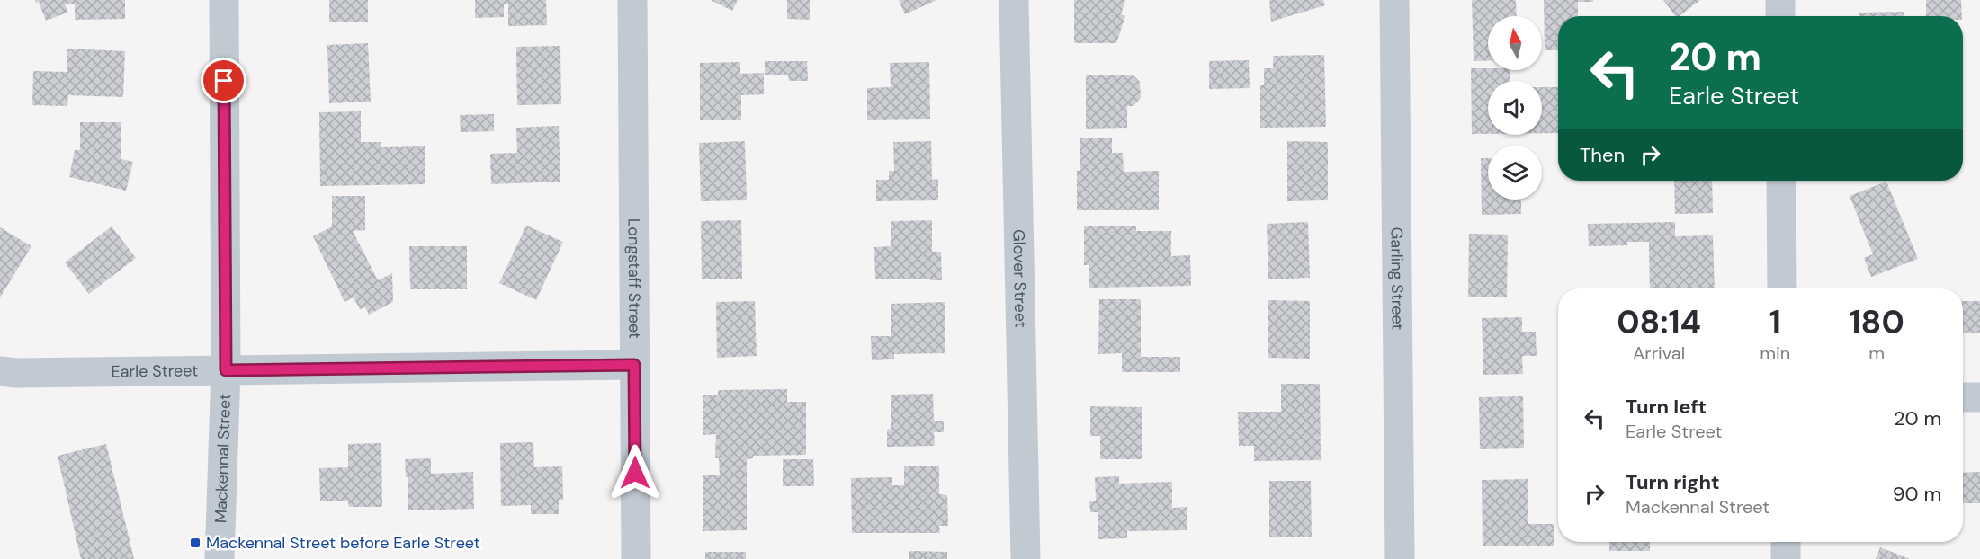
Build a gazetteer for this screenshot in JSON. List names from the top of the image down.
{
  "streets": {
    "street": [
      "Longstaff Street",
      "Glover Street",
      "Garling Street",
      "Earle Street",
      "Mackennal Street"
    ]
  },
  "crossings": [
    ["Longstaff Street", "Earle Street"],
    ["Earle Street", "Mackennal Street"]
  ],
  "places": {
    "transit": ["Mackennal Street before Earle Street"]
  },
  "north": "top",
  "page": {
    "turn": ["20 m", "Earle Street"],
    "then": "Then",
    "eta": [
      "08:14",
      "Arrival",
      "1",
      "min",
      "180",
      "m"
    ],
    "list": [
      {
        "name": "Turn left",
        "note": "Earle Street",
        "value": "20 m"
      },
      {
        "name": "Turn right",
        "note": "Mackennal Street",
        "value": "90 m"
      }
    ]
  }
}
